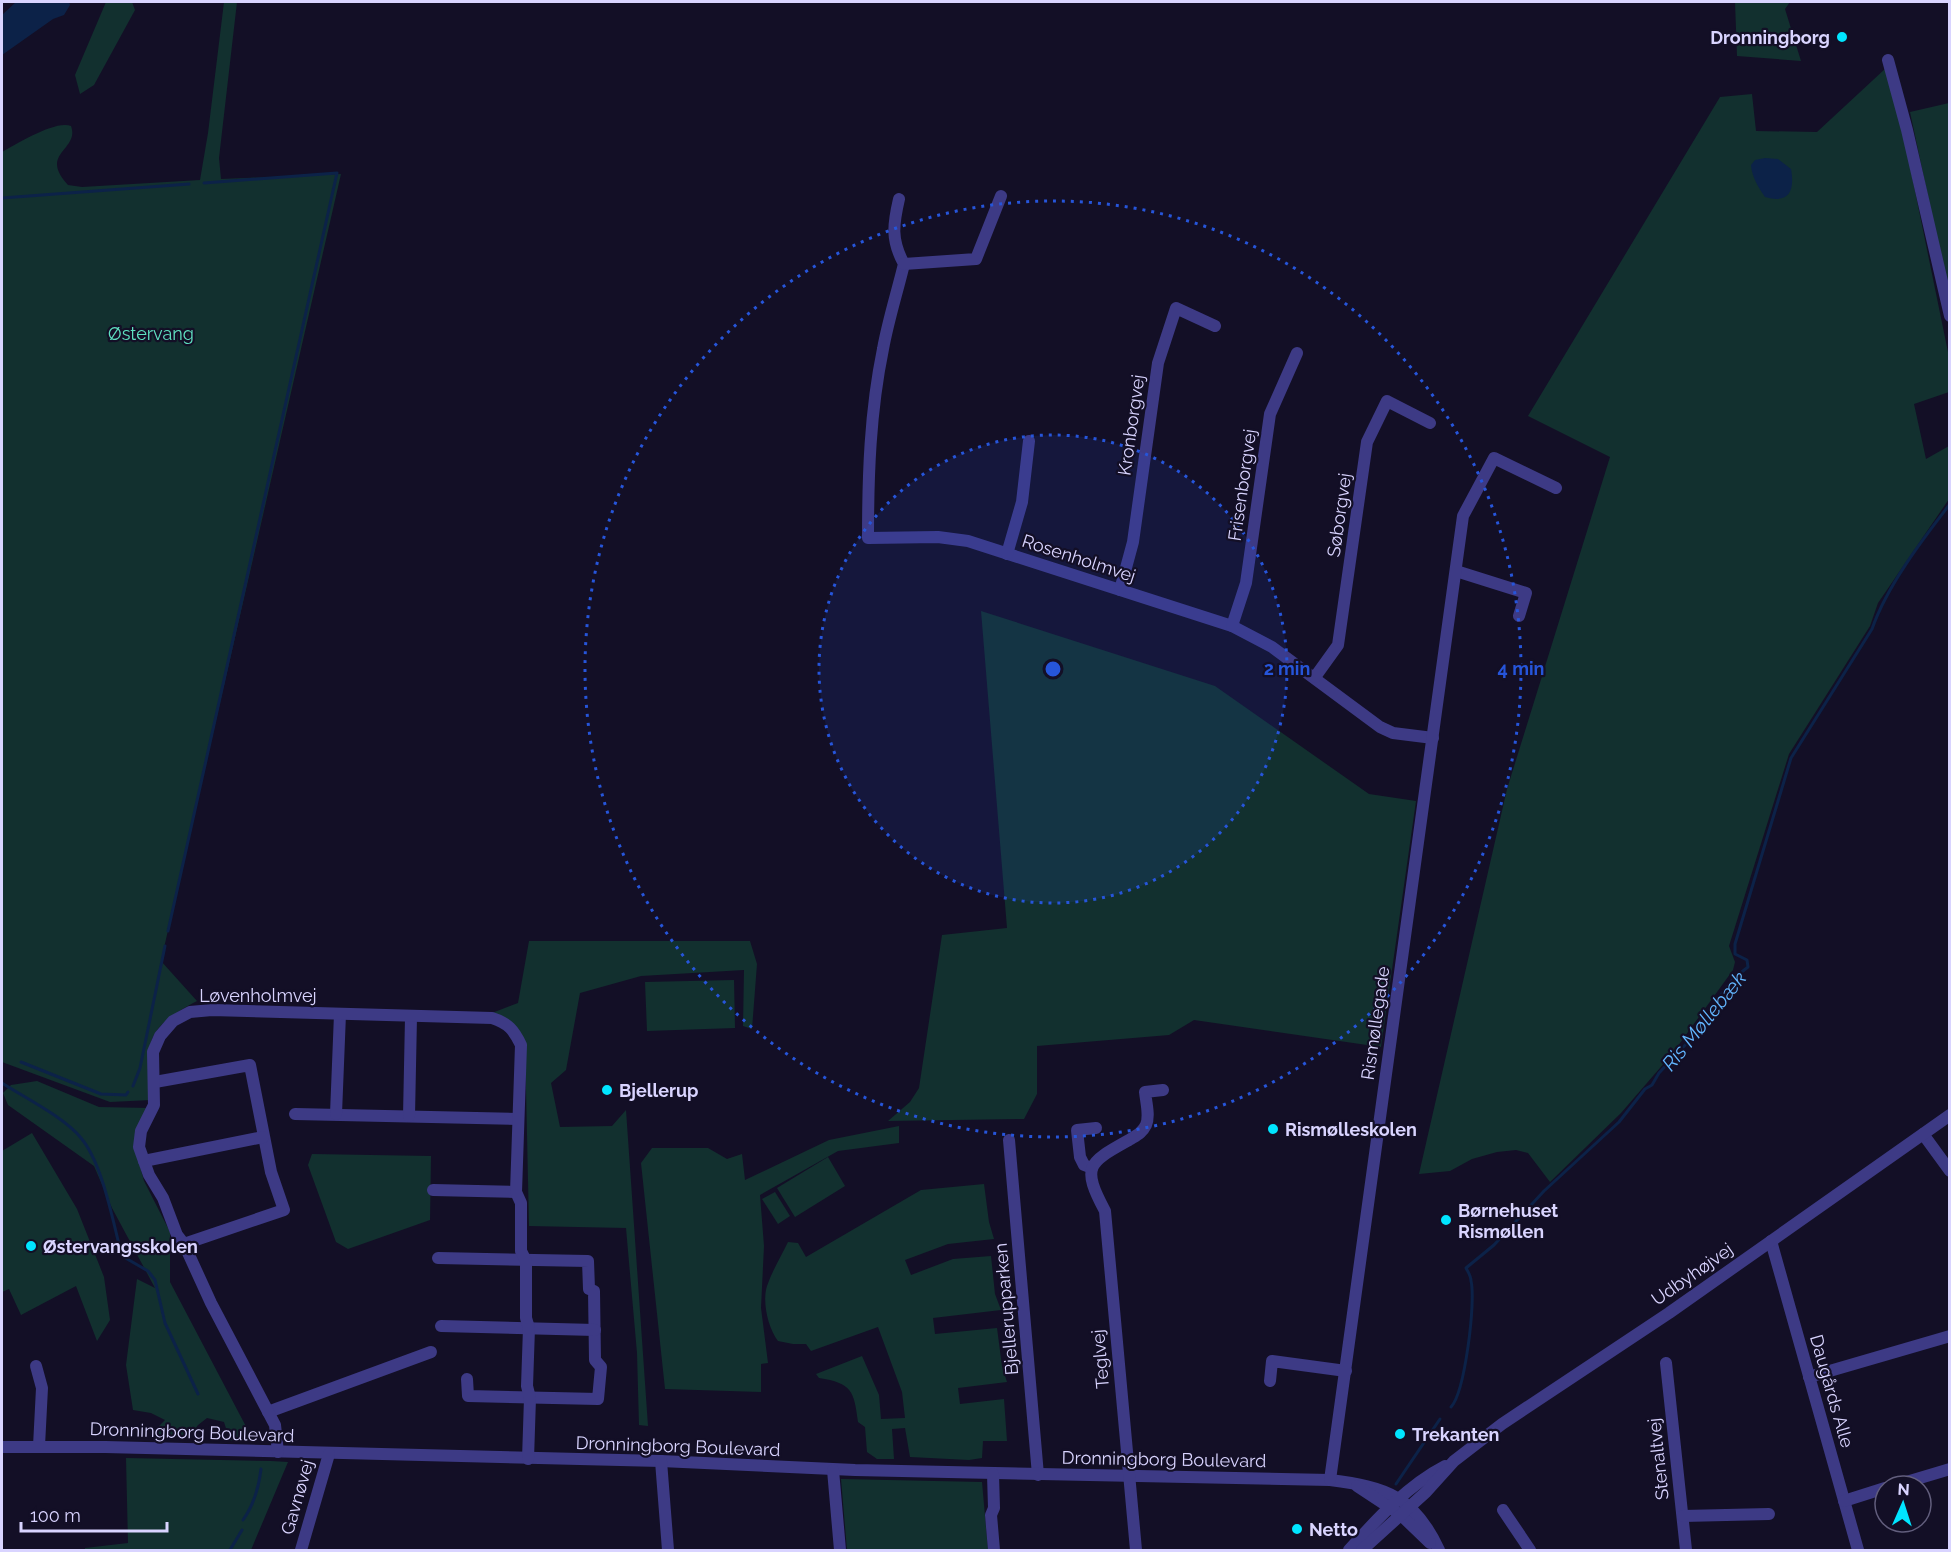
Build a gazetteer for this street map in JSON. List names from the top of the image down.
{
  "streets": {
    "street": [
      "Kronborgvej",
      "Frisenborgvej",
      "Søborgvej",
      "Rosenholmvej",
      "Løvenholmvej",
      "Rismøllegade",
      "Udbyhøjvej",
      "Bjellerupparken",
      "Teglvej",
      "Daugårds Alle",
      "Dronningborg Boulevard",
      "Stenaltvej",
      "Gavnøvej"
    ]
  },
  "crossings": [
    ["Kronborgvej", "Rosenholmvej"],
    ["Frisenborgvej", "Rosenholmvej"],
    ["Søborgvej", "Rosenholmvej"],
    ["Rosenholmvej", "Rismøllegade"],
    ["Løvenholmvej", "Dronningborg Boulevard"],
    ["Rismøllegade", "Dronningborg Boulevard"],
    ["Udbyhøjvej", "Daugårds Alle"],
    ["Udbyhøjvej", "Dronningborg Boulevard"],
    ["Bjellerupparken", "Dronningborg Boulevard"],
    ["Teglvej", "Dronningborg Boulevard"],
    ["Dronningborg Boulevard", "Gavnøvej"]
  ],
  "water": ["Ris Møllebæk"],
  "parks": ["Østervang"],
  "places": [
    "Dronningborg",
    "Bjellerup",
    "Rismølleskolen",
    "Børnehuset Rismøllen",
    "Østervangsskolen",
    "Trekanten",
    "Netto"
  ],
  "scale_bar": "100 m",
  "north": "top",
  "rings": ["2 min", "4 min"]
}
